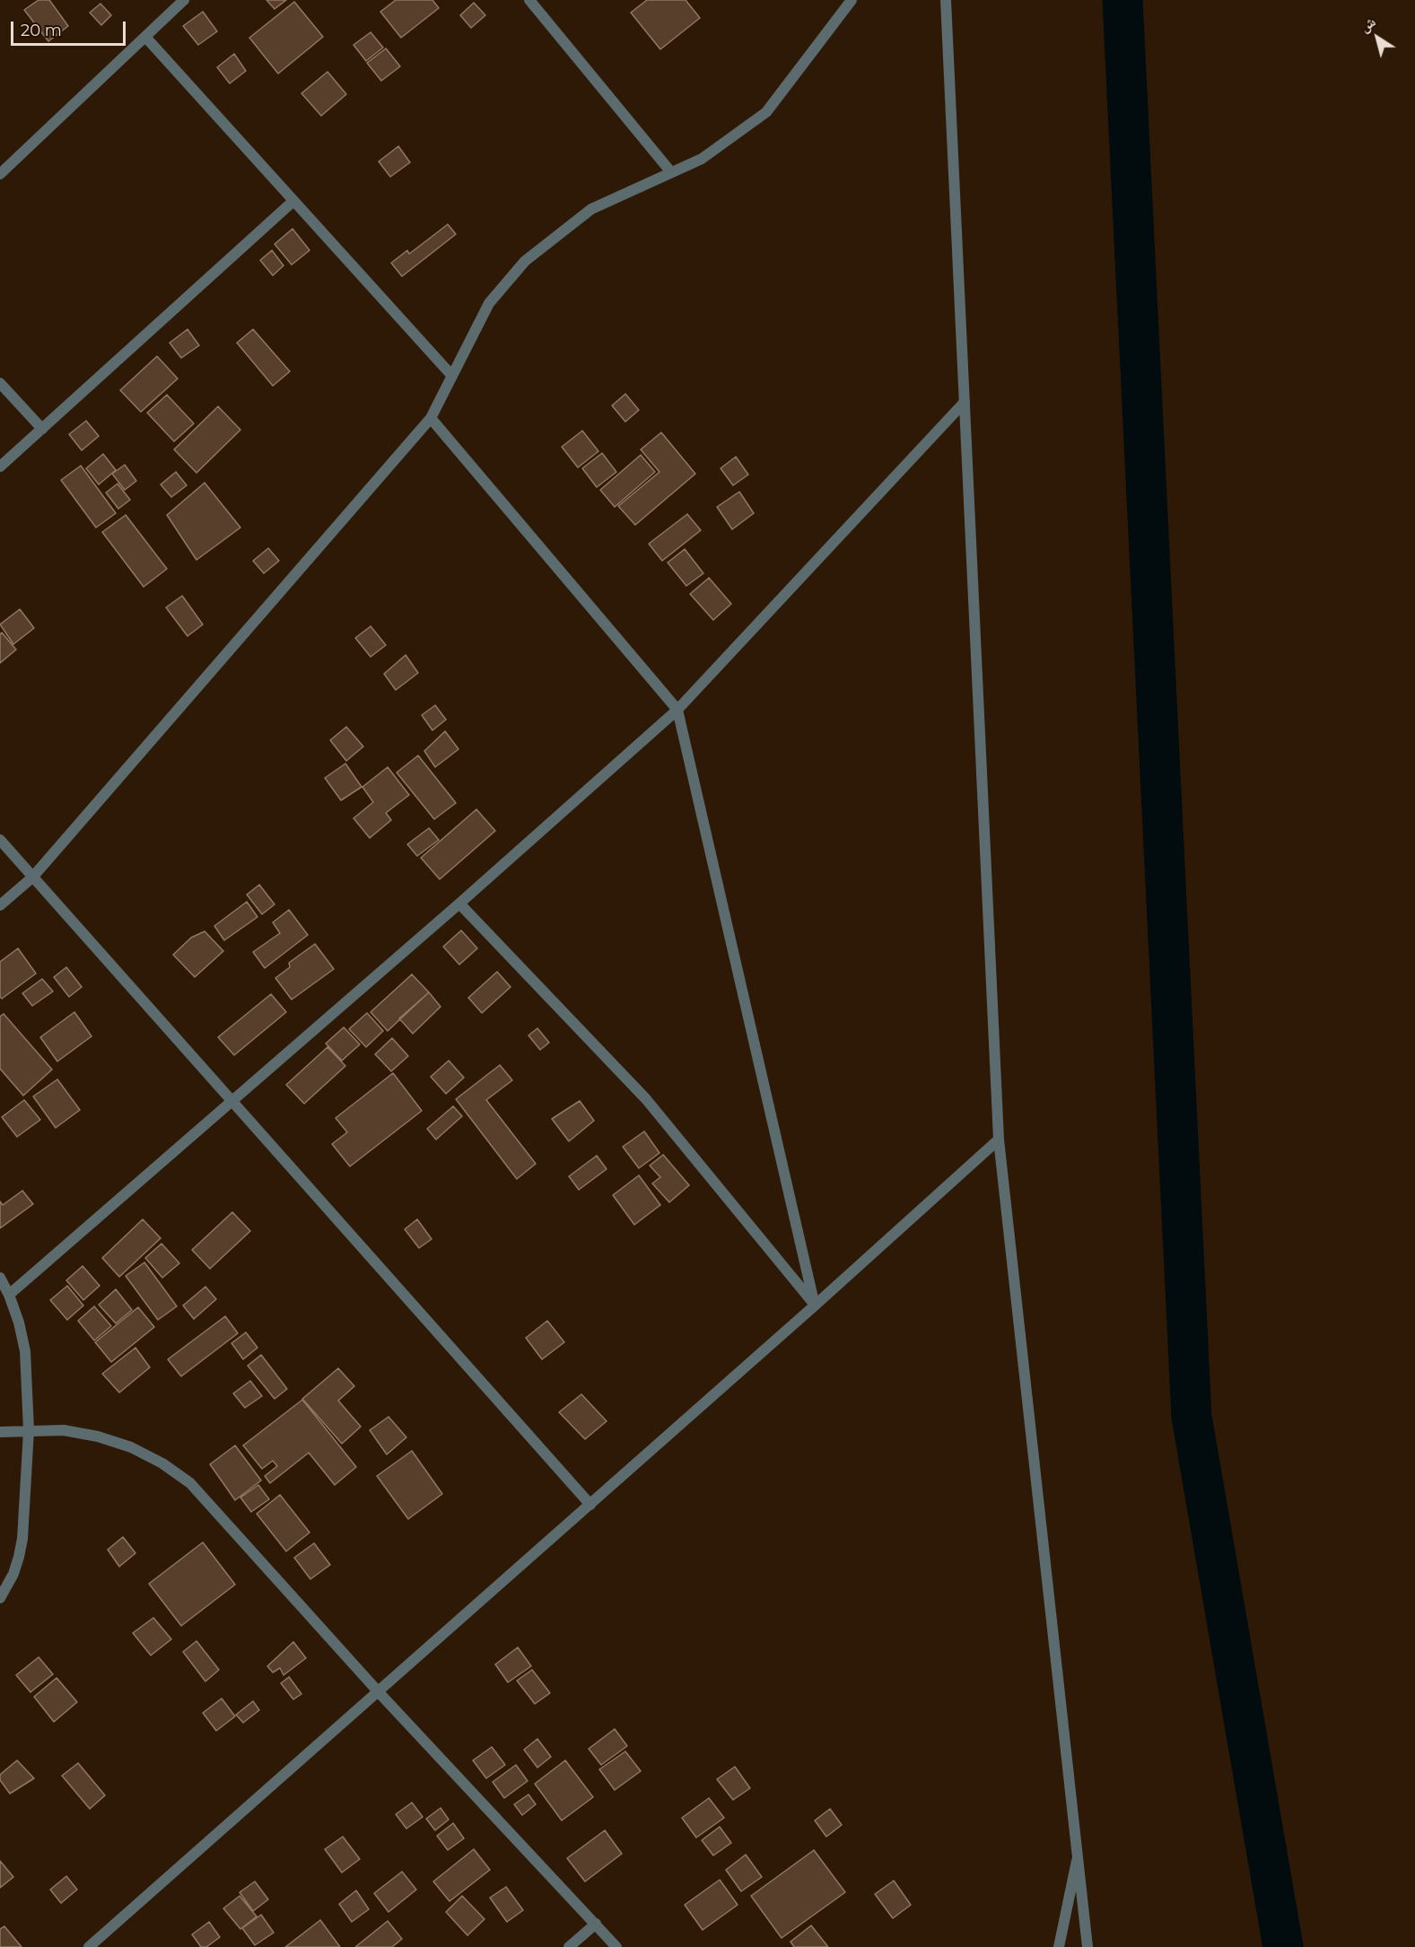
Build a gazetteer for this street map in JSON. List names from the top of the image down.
{
  "scale_bar": "20 m",
  "north": "top left"
}
